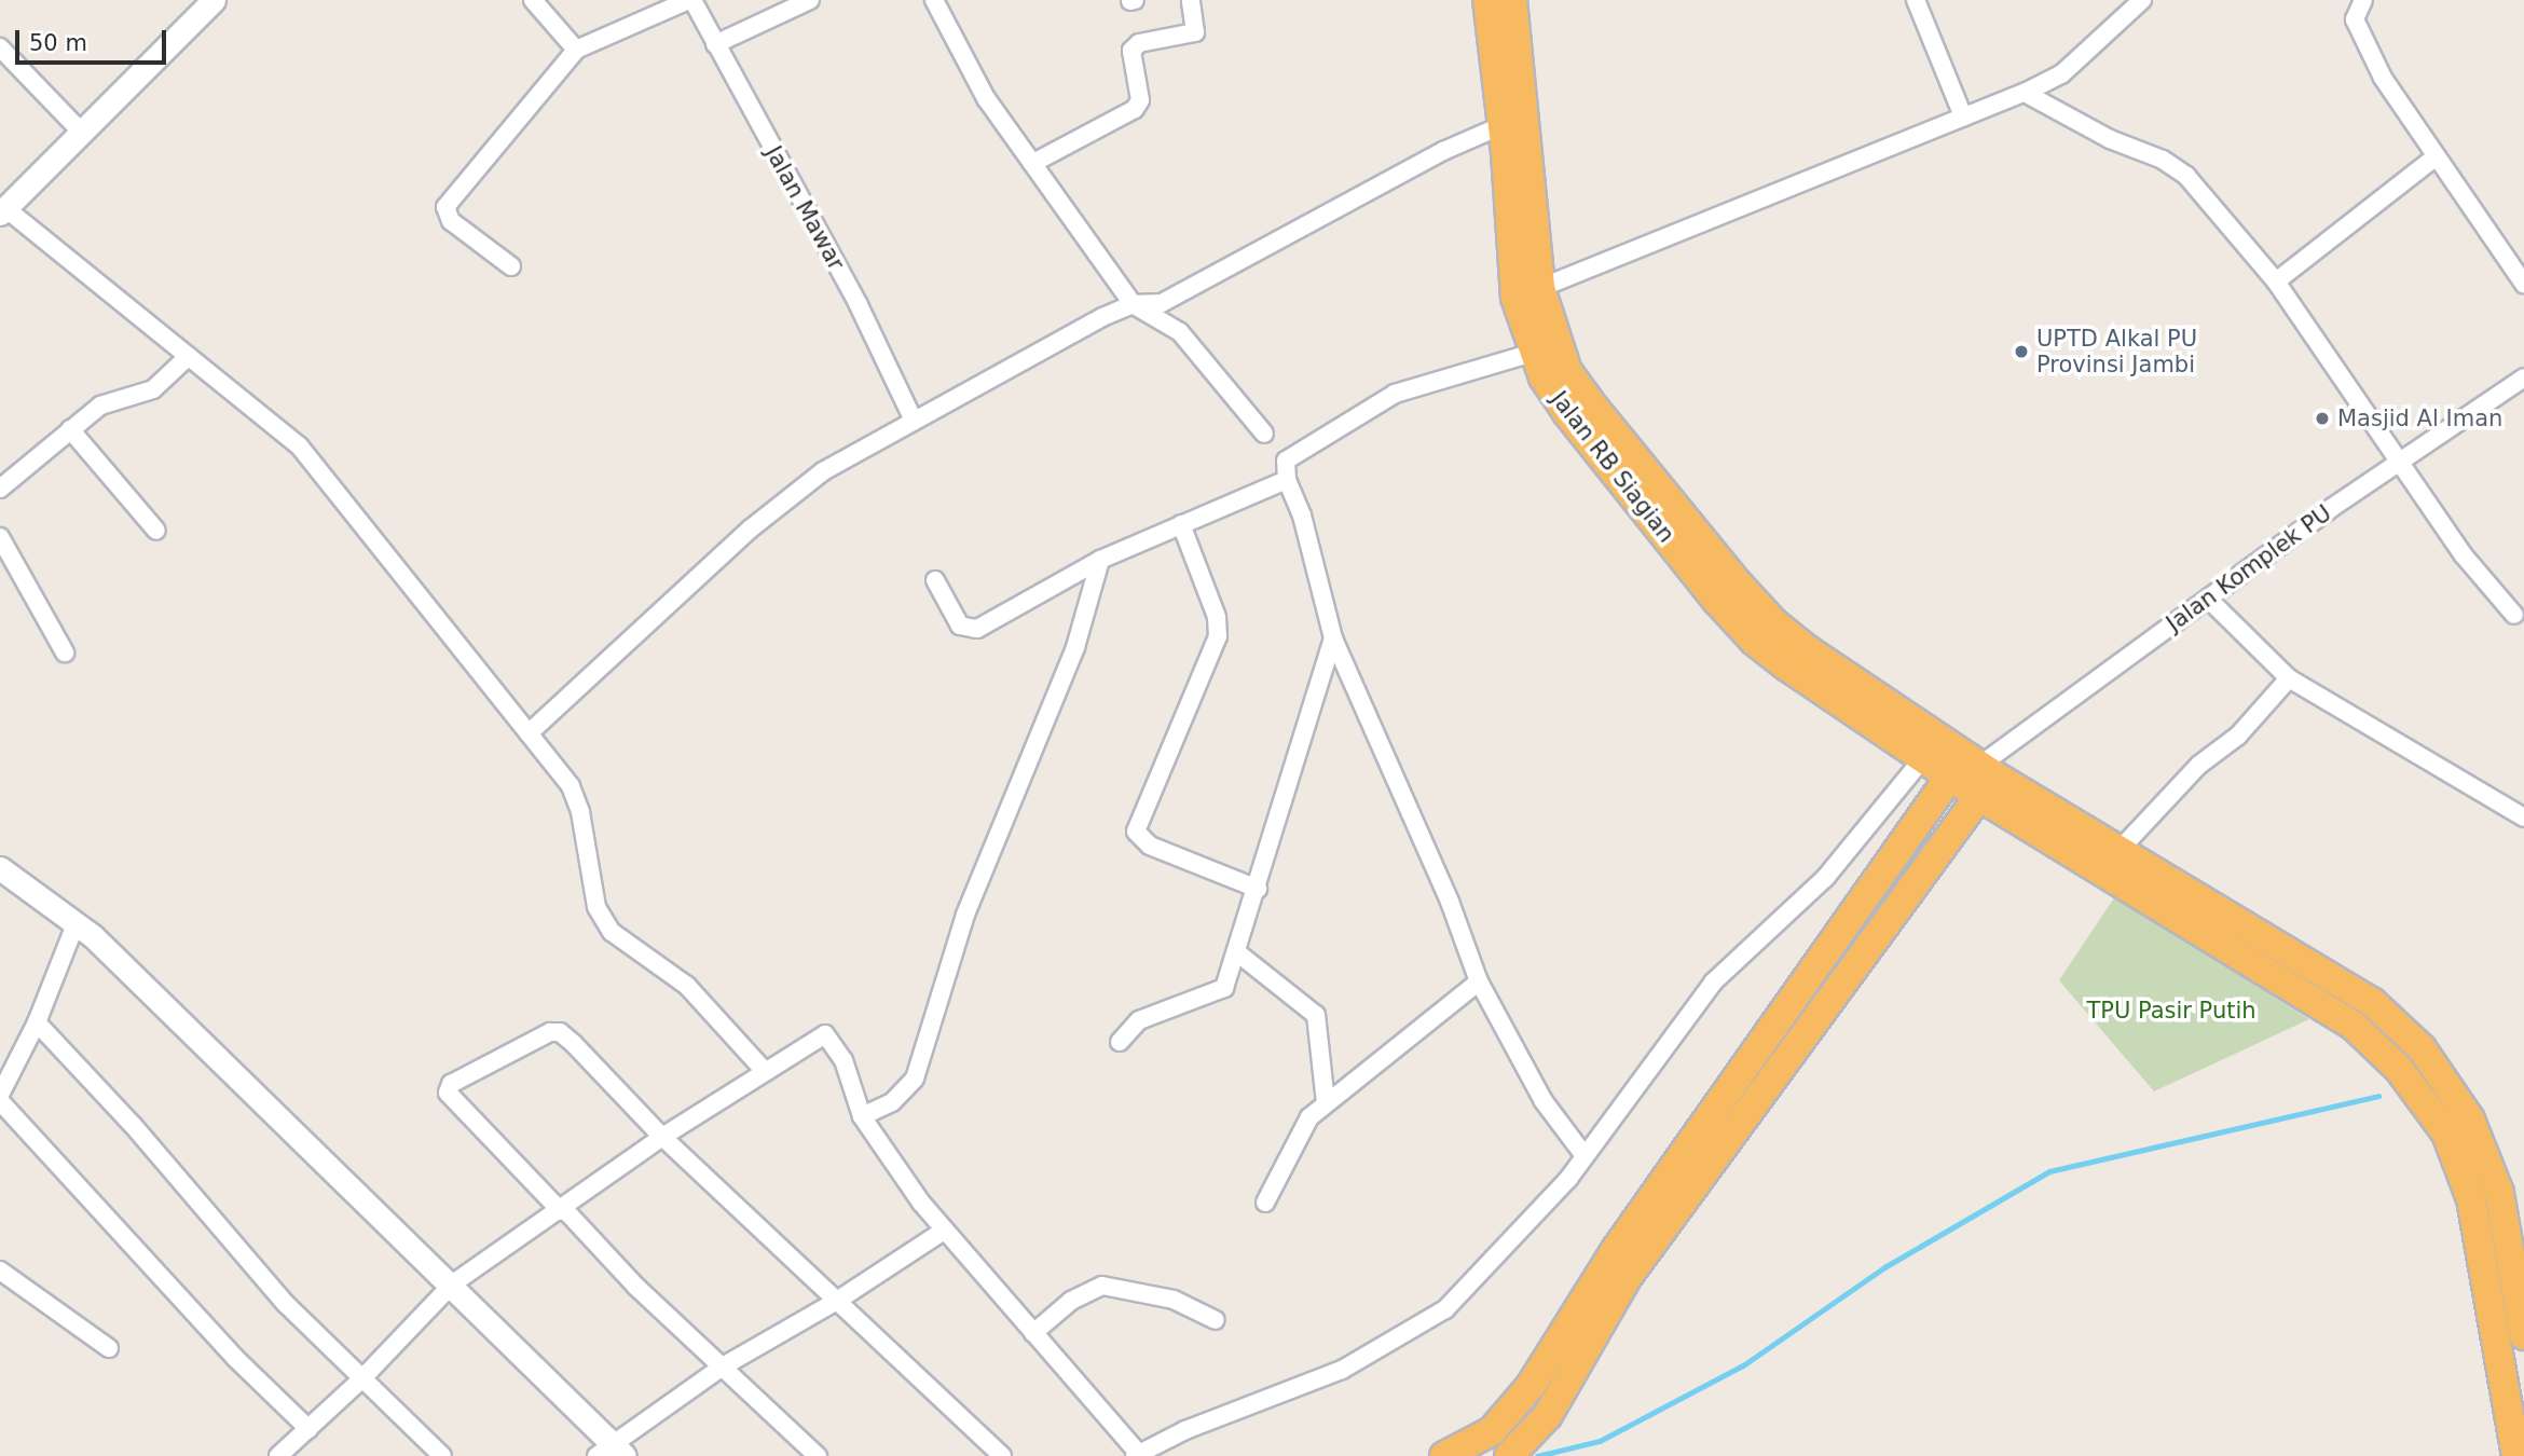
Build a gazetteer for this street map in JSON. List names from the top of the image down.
{
  "streets": {
    "highway": ["Jalan RB Siagian"],
    "street": ["Jalan Mawar", "Jalan Komplek PU"]
  },
  "parks": ["TPU Pasir Putih"],
  "places": ["UPTD Alkal PU Provinsi Jambi", "Masjid Al Iman"],
  "scale_bar": "50 m"
}
